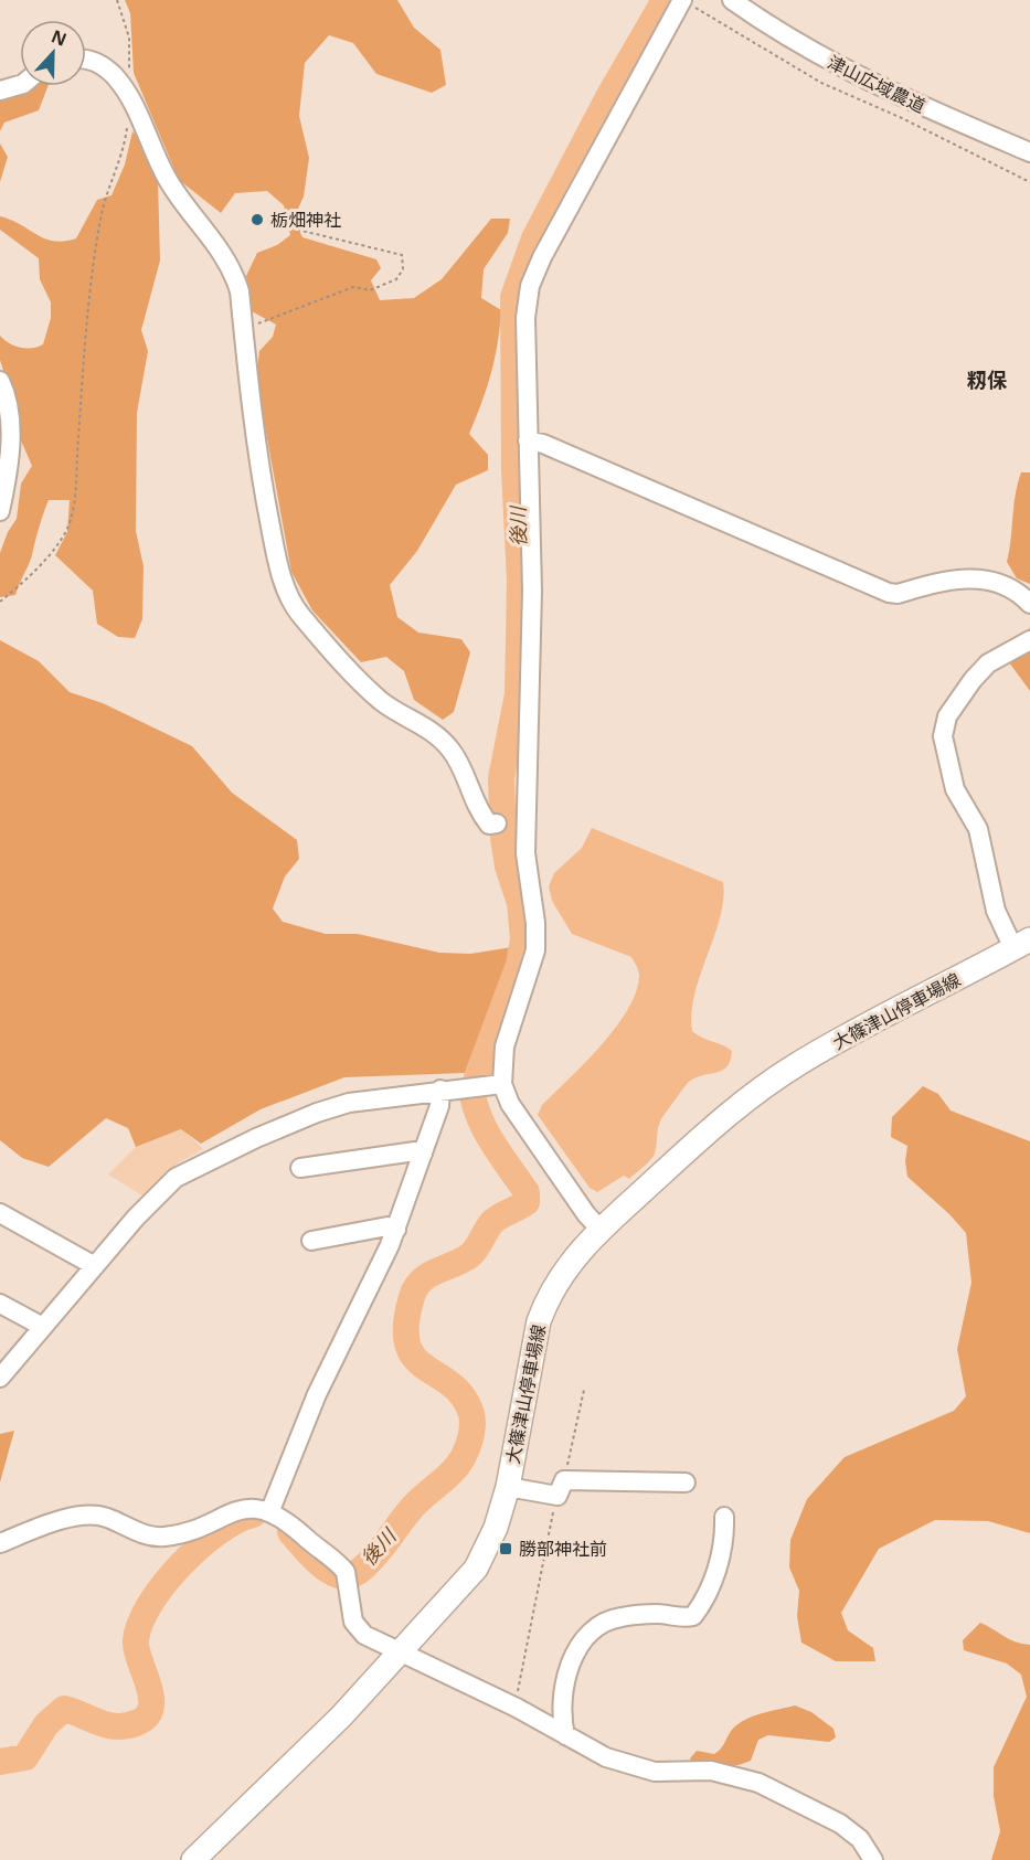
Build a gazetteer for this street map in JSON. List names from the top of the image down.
{
  "streets": {
    "main road": ["大篠津山停車場線"],
    "street": ["津山広域農道"]
  },
  "districts": ["籾保"],
  "water": ["後川"],
  "places": {
    "other": ["栃畑神社"],
    "transit": ["勝部神社前"]
  },
  "north": "top"
}
